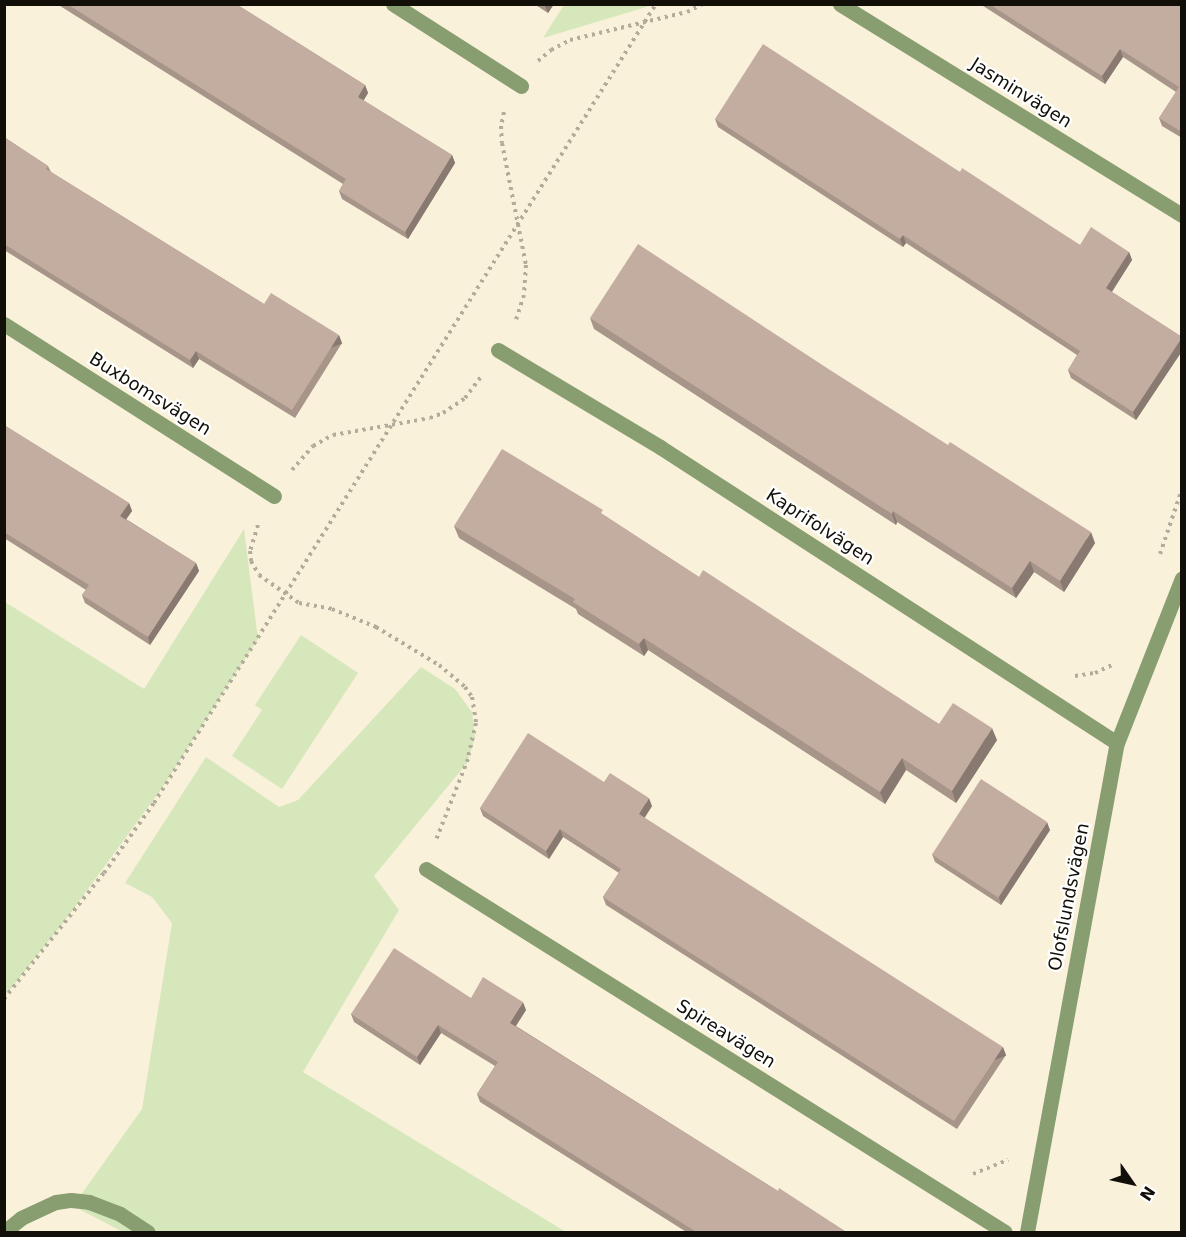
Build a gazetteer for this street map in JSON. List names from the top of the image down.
{
  "streets": {
    "street": [
      "Jasminvägen",
      "Buxbomsvägen",
      "Kaprifolvägen",
      "Olofslundsvägen",
      "Spireavägen"
    ]
  },
  "crossings": [
    ["Kaprifolvägen", "Olofslundsvägen"]
  ],
  "north": "bottom right"
}
